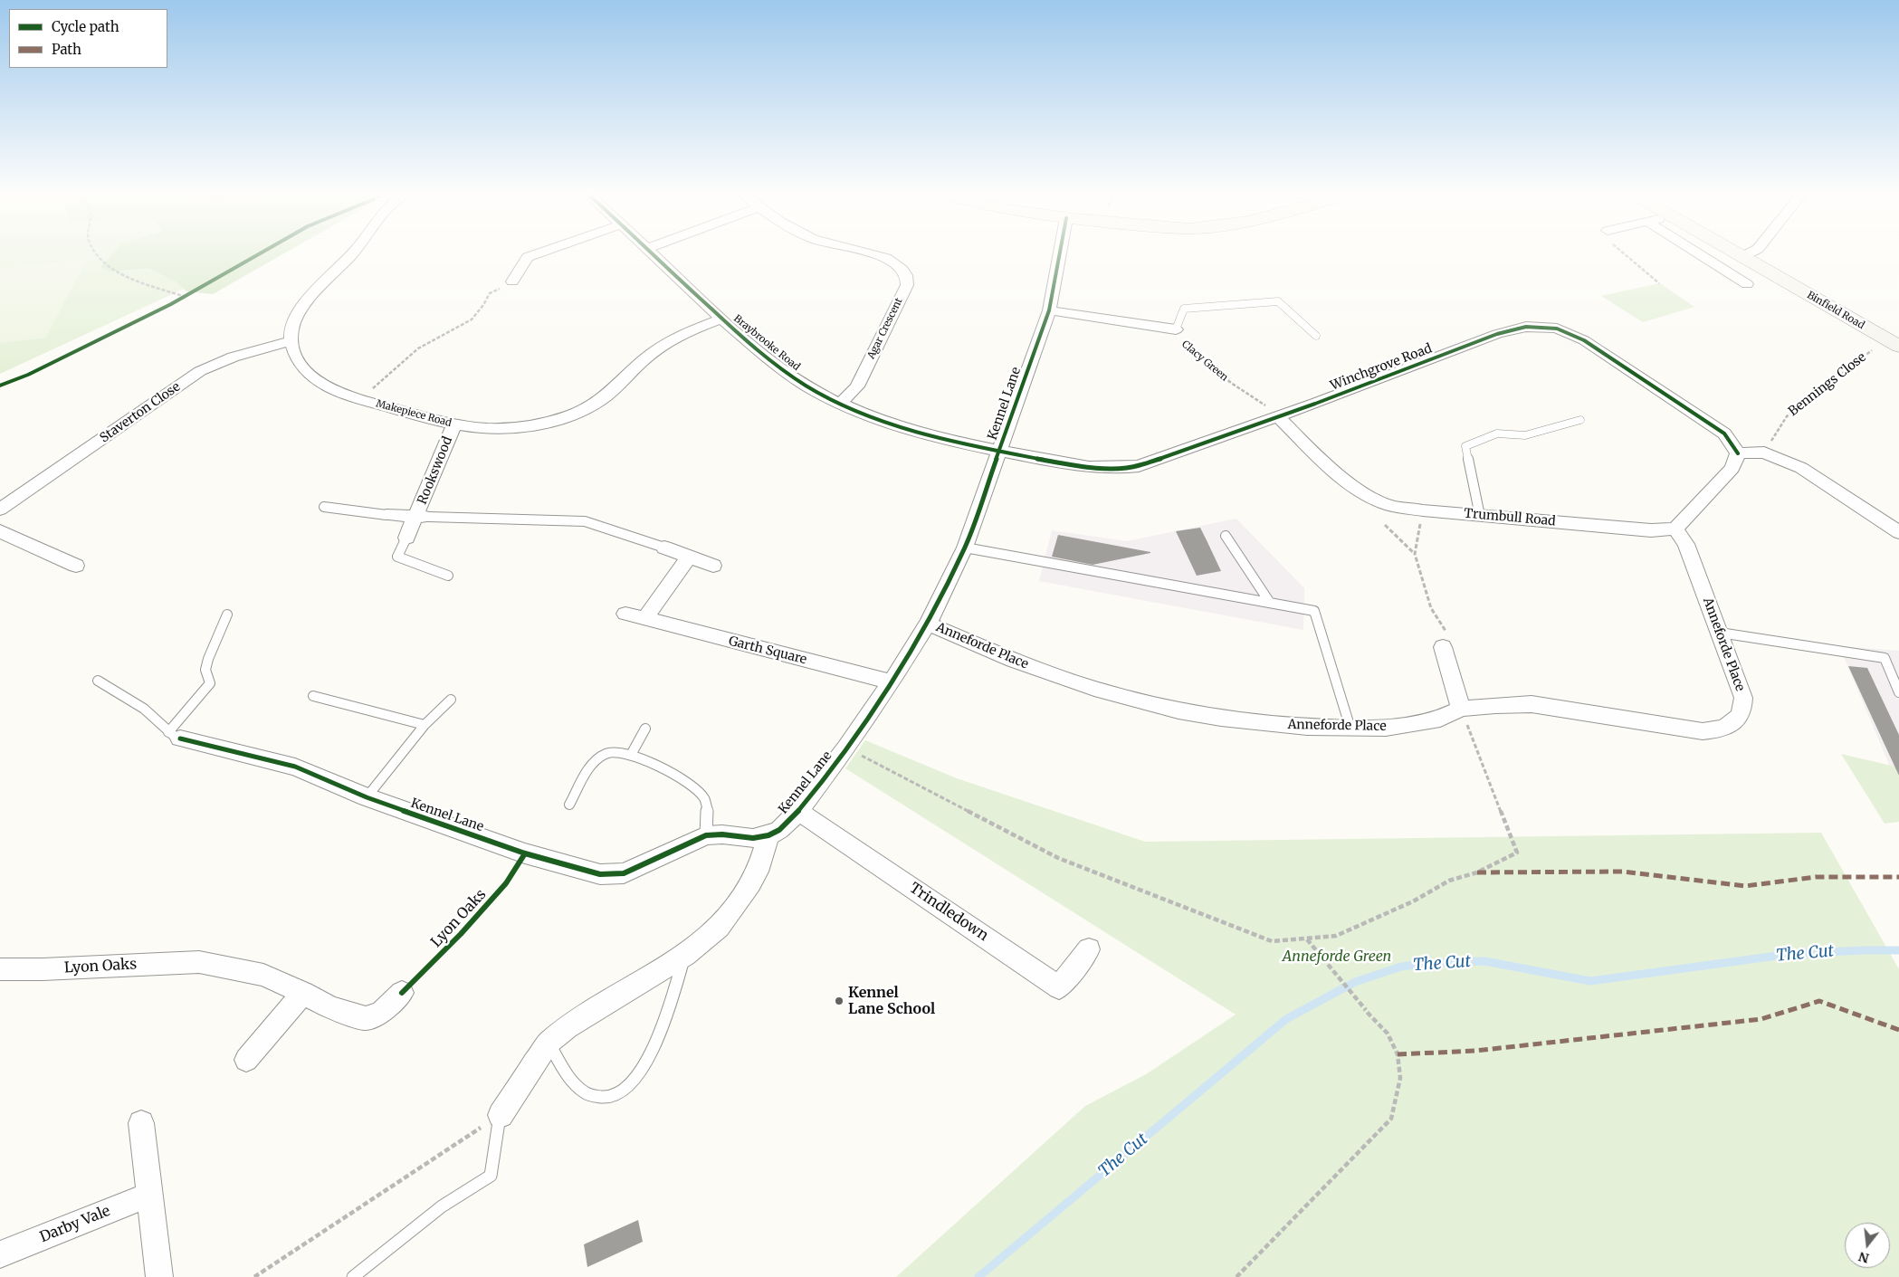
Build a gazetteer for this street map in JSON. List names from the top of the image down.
{
  "streets": {
    "street": [
      "Binfield Road",
      "Agar Crescent",
      "Braybrooke Road",
      "Clacy Green",
      "Winchgrove Road",
      "Kennel Lane",
      "Staverton Close",
      "Makepiece Road",
      "Rookswood",
      "Trumbull Road",
      "Anneforde Place",
      "Garth Square",
      "Trindledown",
      "Lyon Oaks",
      "Darby Vale"
    ],
    "path": ["Bennings Close"]
  },
  "crossings": [
    ["Agar Crescent", "Braybrooke Road"],
    ["Braybrooke Road", "Winchgrove Road"],
    ["Braybrooke Road", "Kennel Lane"],
    ["Braybrooke Road", "Makepiece Road"],
    ["Clacy Green", "Winchgrove Road"],
    ["Clacy Green", "Kennel Lane"],
    ["Clacy Green", "Trumbull Road"],
    ["Winchgrove Road", "Kennel Lane"],
    ["Winchgrove Road", "Trumbull Road"],
    ["Kennel Lane", "Anneforde Place"],
    ["Kennel Lane", "Garth Square"],
    ["Kennel Lane", "Trindledown"],
    ["Staverton Close", "Makepiece Road"],
    ["Makepiece Road", "Rookswood"],
    ["Trumbull Road", "Anneforde Place"]
  ],
  "water": ["The Cut"],
  "parks": ["Anneforde Green"],
  "places": ["Kennel Lane School"],
  "legend": ["Cycle path", "Path"],
  "north": "bottom"
}
